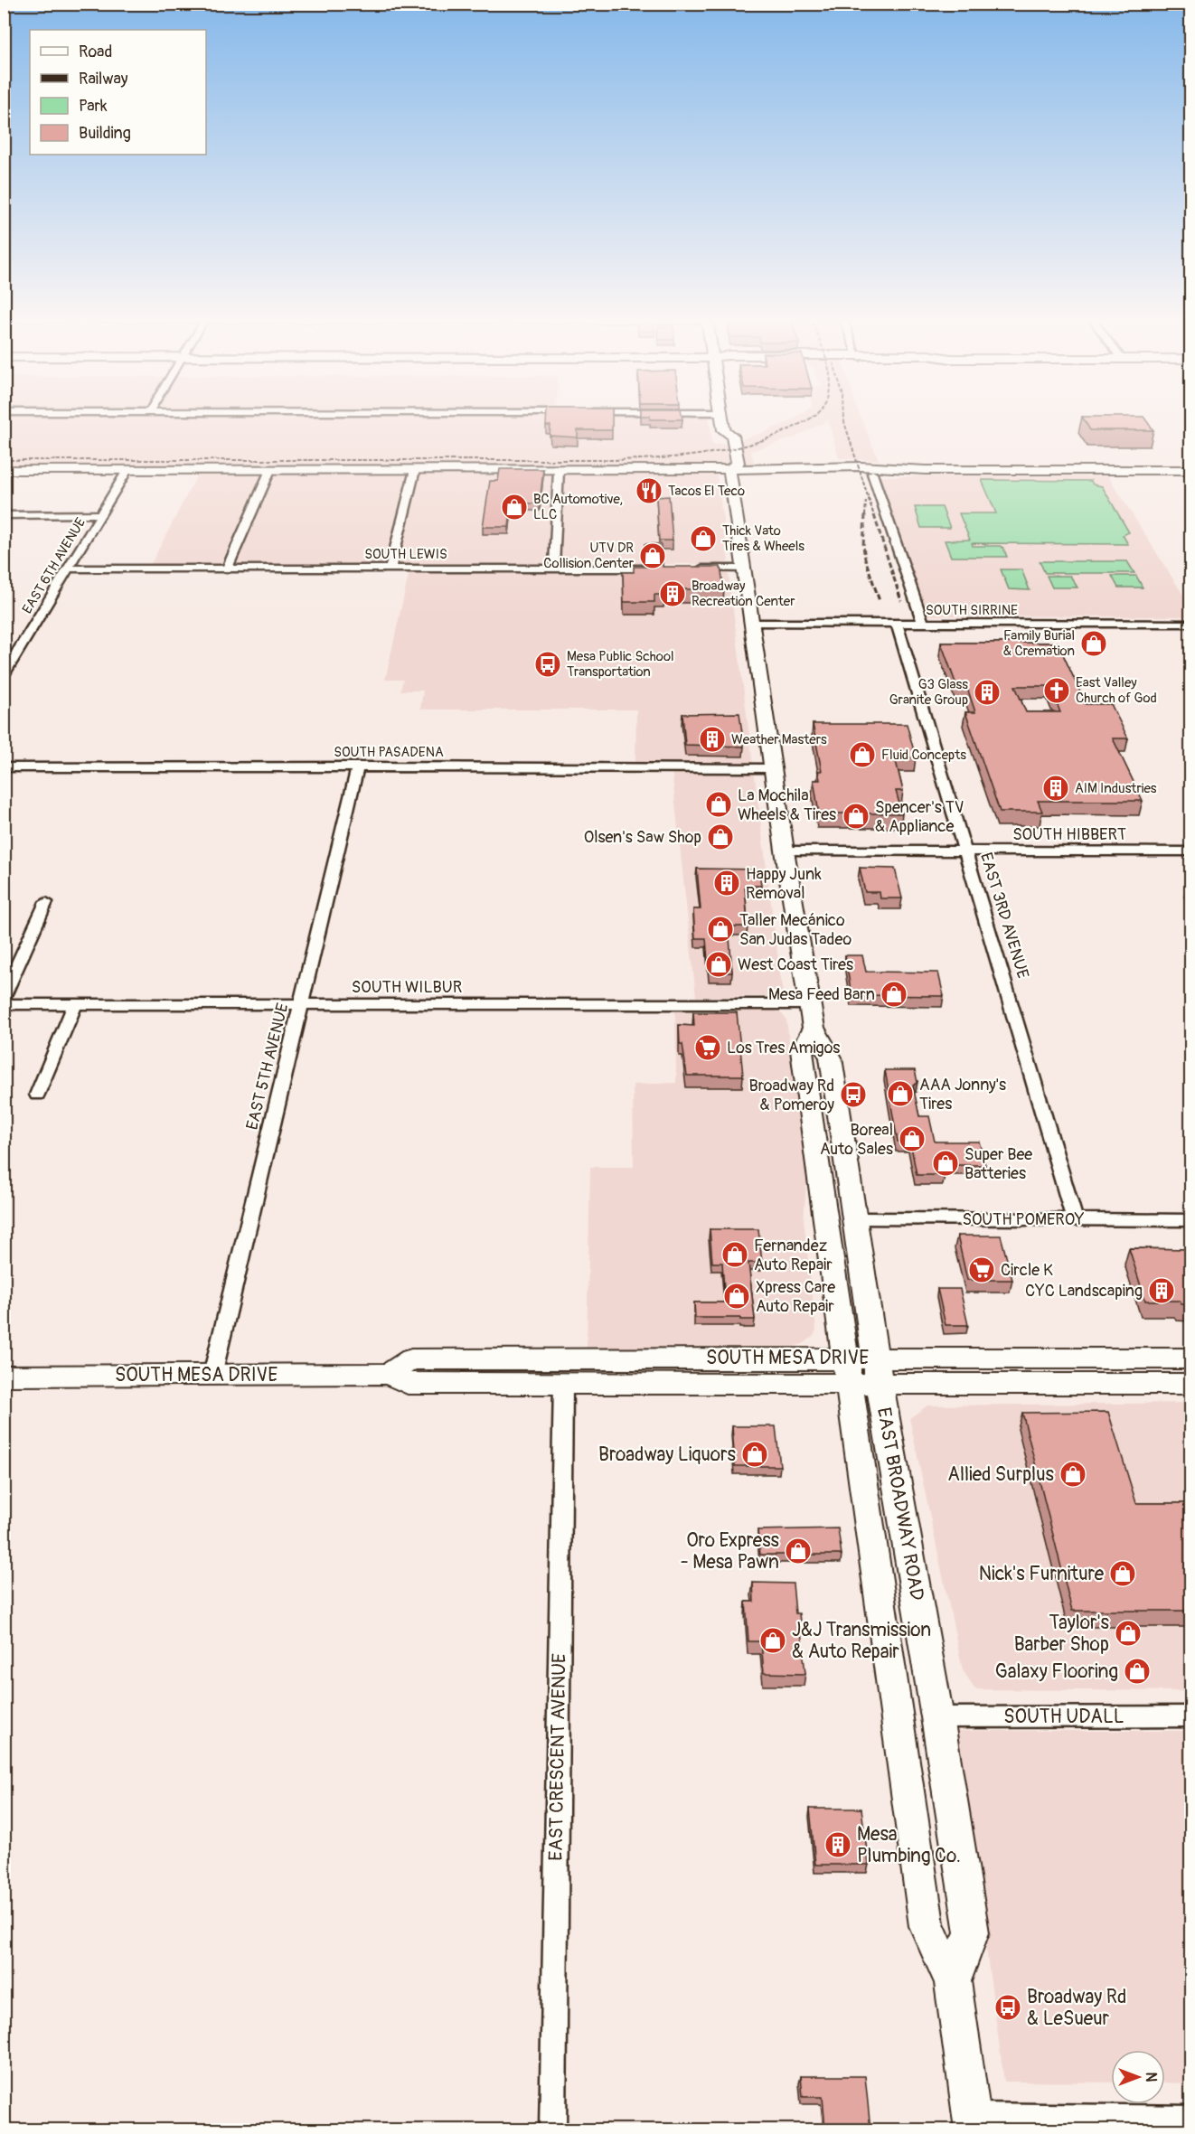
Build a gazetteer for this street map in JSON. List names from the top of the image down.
{
  "streets": {
    "main road": ["SOUTH MESA DRIVE", "EAST BROADWAY ROAD"],
    "street": [
      "SOUTH LEWIS",
      "EAST 6TH AVENUE",
      "SOUTH SIRRINE",
      "SOUTH PASADENA",
      "SOUTH HIBBERT",
      "EAST 3RD AVENUE",
      "SOUTH WILBUR",
      "EAST 5TH AVENUE",
      "SOUTH POMEROY",
      "SOUTH UDALL",
      "EAST CRESCENT AVENUE"
    ]
  },
  "crossings": [
    ["SOUTH LEWIS", "EAST 6TH AVENUE"],
    ["SOUTH SIRRINE", "EAST 3RD AVENUE"],
    ["SOUTH SIRRINE", "EAST BROADWAY ROAD"],
    ["SOUTH PASADENA", "EAST 5TH AVENUE"],
    ["SOUTH PASADENA", "EAST BROADWAY ROAD"],
    ["SOUTH HIBBERT", "EAST 3RD AVENUE"],
    ["SOUTH HIBBERT", "EAST BROADWAY ROAD"],
    ["EAST 3RD AVENUE", "SOUTH POMEROY"],
    ["SOUTH WILBUR", "EAST 5TH AVENUE"],
    ["SOUTH WILBUR", "EAST BROADWAY ROAD"],
    ["EAST 5TH AVENUE", "SOUTH MESA DRIVE"],
    ["SOUTH POMEROY", "EAST BROADWAY ROAD"],
    ["SOUTH MESA DRIVE", "EAST BROADWAY ROAD"],
    ["SOUTH MESA DRIVE", "EAST CRESCENT AVENUE"],
    ["EAST BROADWAY ROAD", "SOUTH UDALL"]
  ],
  "places": {
    "restaurant": ["Tacos El Teco"],
    "shop": [
      "BC Automotive, LLC",
      "Thick Vato Tires & Wheels",
      "UTV DR Collision Center",
      "Family Burial & Cremation",
      "Fluid Concepts",
      "La Mochila Wheels & Tires",
      "Spencer's TV & Appliance",
      "Olsen's Saw Shop",
      "Taller Mecánico San Judas Tadeo",
      "West Coast Tires",
      "Mesa Feed Barn",
      "AAA Jonny's Tires",
      "Boreal Auto Sales",
      "Super Bee Batteries",
      "Fernandez Auto Repair",
      "Xpress Care Auto Repair",
      "Broadway Liquors",
      "Allied Surplus",
      "Oro Express - Mesa Pawn",
      "Nick's Furniture",
      "Taylor's Barber Shop",
      "J&J Transmission & Auto Repair",
      "Galaxy Flooring"
    ],
    "building": [
      "Broadway Recreation Center",
      "G3 Glass Granite Group",
      "Weather Masters",
      "AIM Industries",
      "Happy Junk Removal",
      "CYC Landscaping",
      "Mesa Plumbing Co."
    ],
    "bus stop": ["Mesa Public School Transportation", "Broadway Rd & Pomeroy", "Broadway Rd & LeSueur"],
    "church": ["East Valley Church of God"],
    "supermarket": ["Los Tres Amigos", "Circle K"]
  },
  "legend": [
    "Road",
    "Railway",
    "Park",
    "Building"
  ],
  "north": "right"
}
